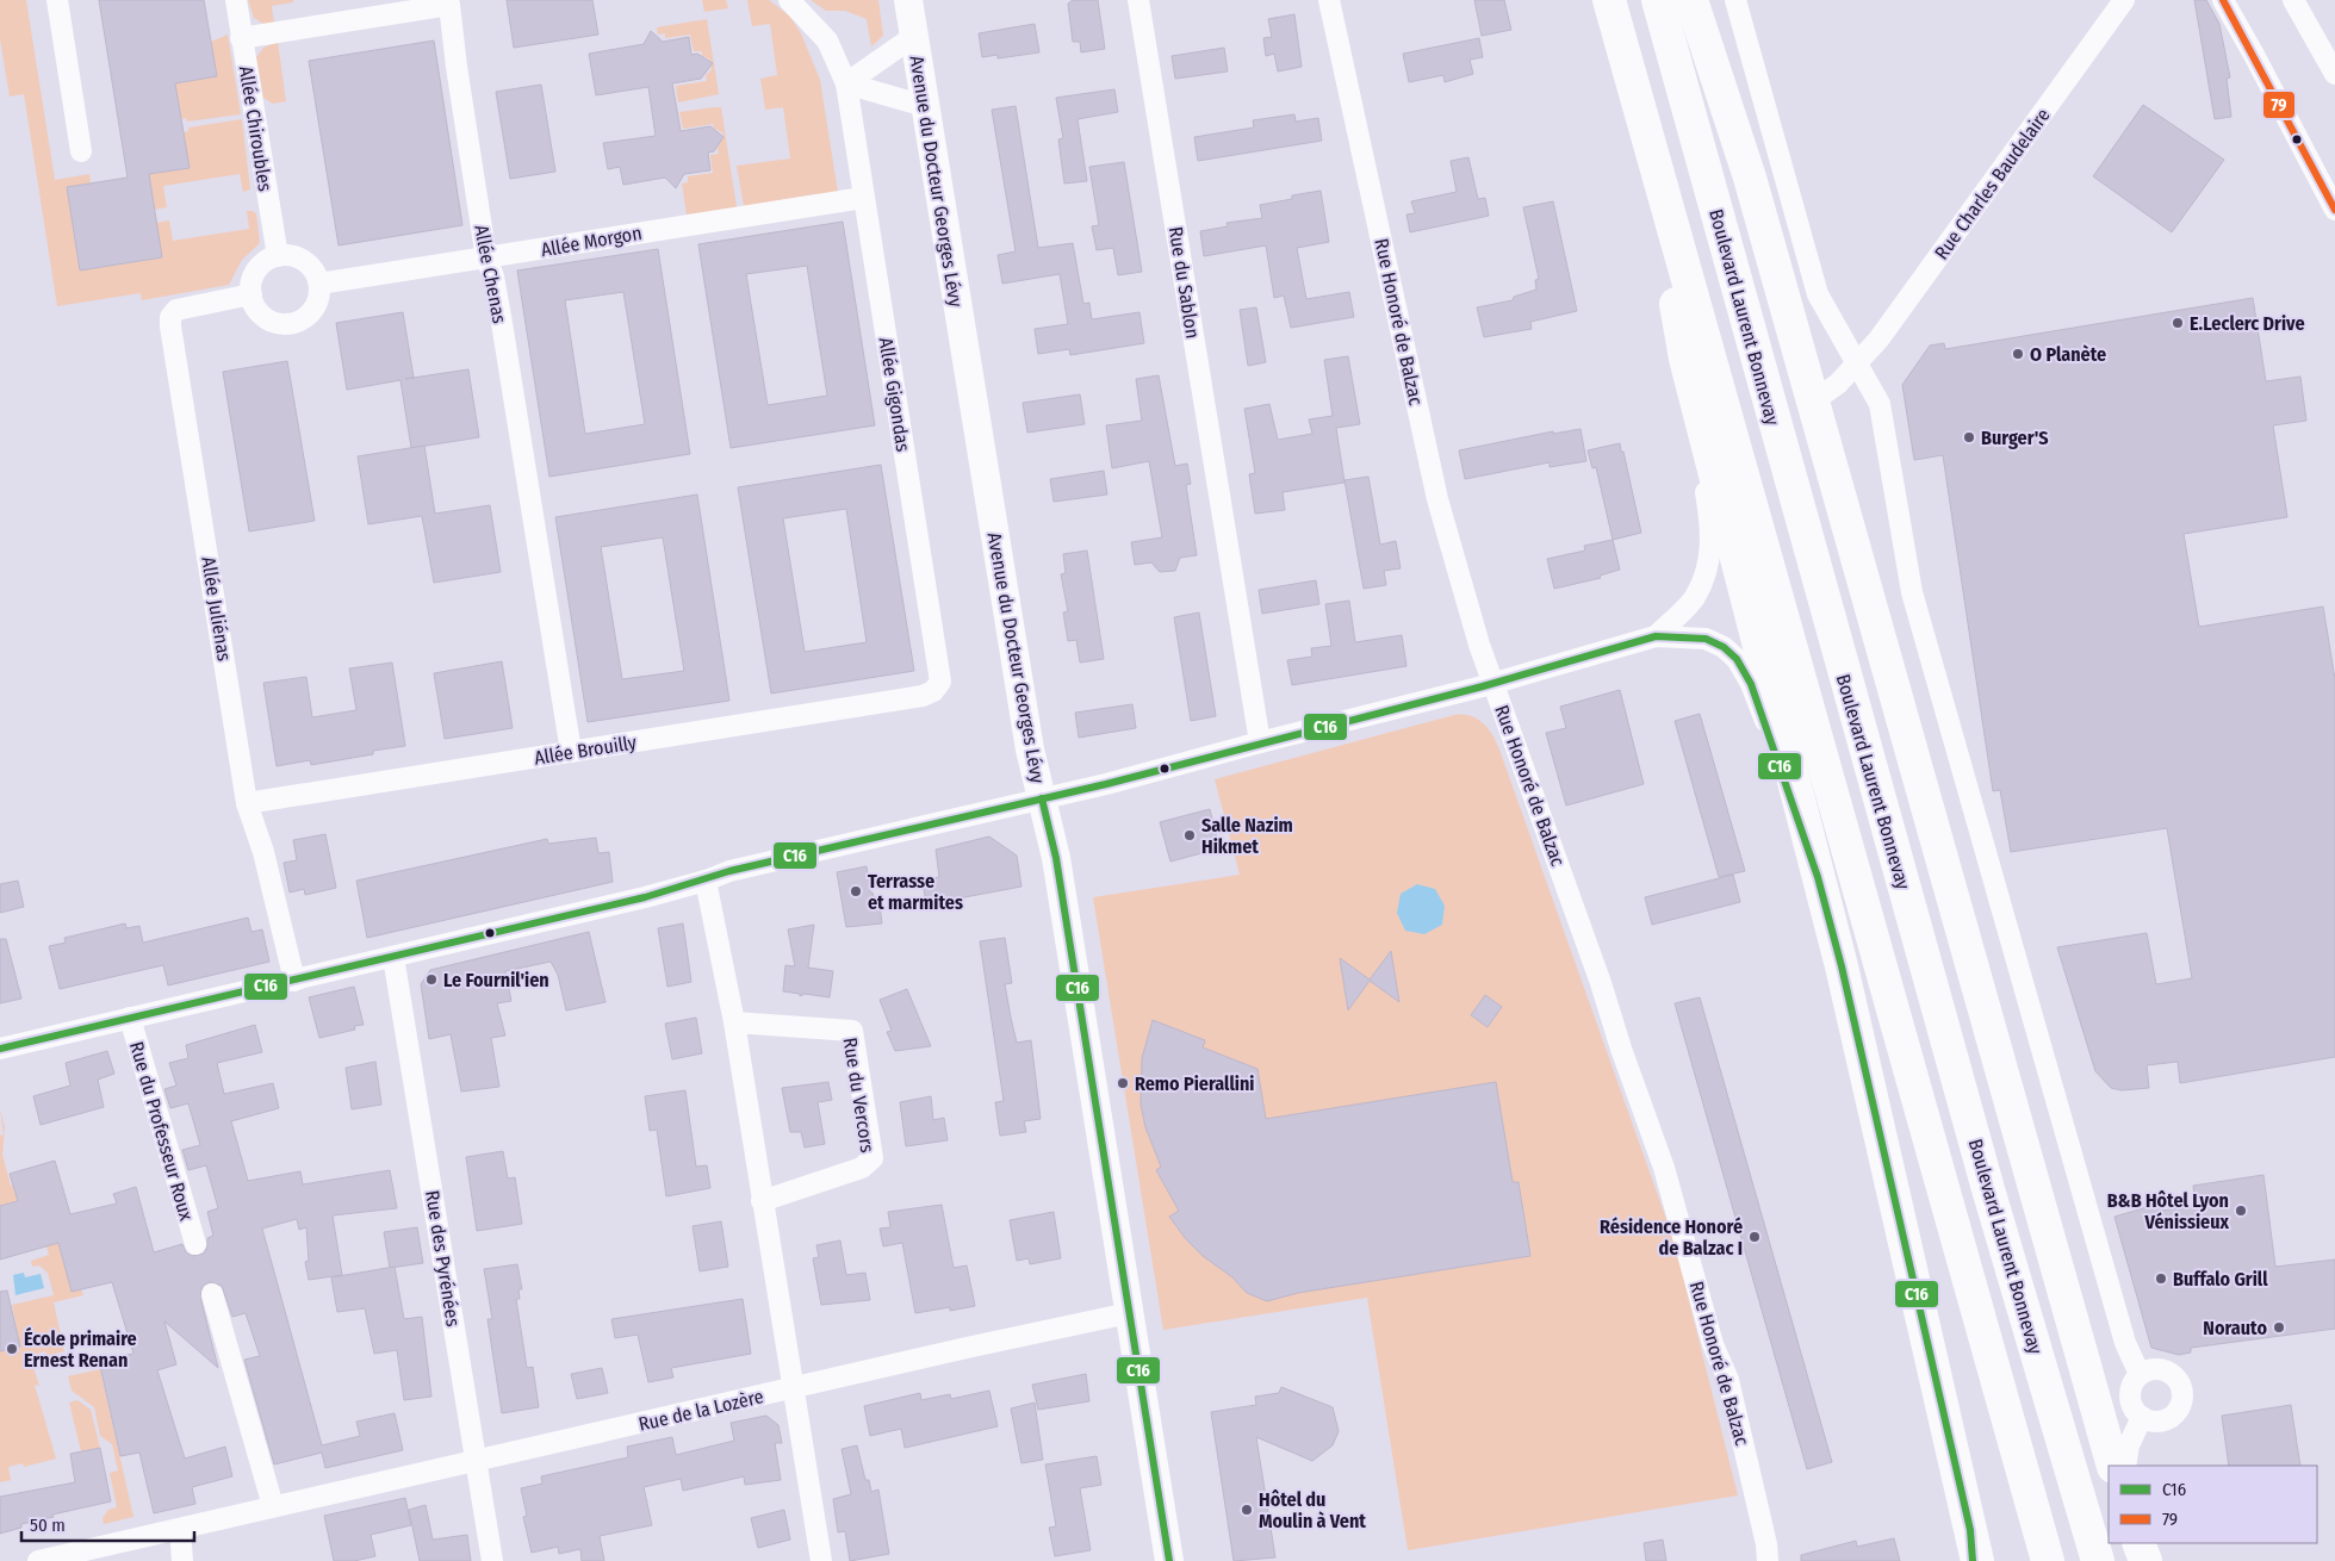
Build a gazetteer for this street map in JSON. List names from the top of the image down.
{
  "streets": {
    "highway": ["Boulevard Laurent Bonnevay"],
    "street": [
      "Allée Chiroubles",
      "Avenue du Docteur Georges Lévy",
      "Rue Charles Baudelaire",
      "Allée Morgon",
      "Allée Chenas",
      "Rue du Sablon",
      "Rue Honoré de Balzac",
      "Allée Gigondas",
      "Allée Juliénas",
      "Allée Brouilly",
      "Rue du Vercors",
      "Rue du Professeur Roux",
      "Rue des Pyrénées",
      "Rue de la Lozère"
    ]
  },
  "crossings": [
    ["Allée Chiroubles", "Allée Morgon"],
    ["Allée Chiroubles", "Allée Chenas"],
    ["Allée Chiroubles", "Allée Juliénas"],
    ["Avenue du Docteur Georges Lévy", "Rue du Professeur Roux"],
    ["Avenue du Docteur Georges Lévy", "Rue de la Lozère"],
    ["Allée Morgon", "Allée Chenas"],
    ["Allée Morgon", "Allée Gigondas"],
    ["Allée Morgon", "Allée Juliénas"],
    ["Allée Chenas", "Allée Brouilly"],
    ["Rue du Sablon", "Rue du Professeur Roux"],
    ["Rue Honoré de Balzac", "Rue du Professeur Roux"],
    ["Allée Gigondas", "Allée Brouilly"],
    ["Allée Juliénas", "Allée Brouilly"],
    ["Allée Juliénas", "Rue du Professeur Roux"],
    ["Rue du Professeur Roux", "Rue des Pyrénées"],
    ["Rue des Pyrénées", "Rue de la Lozère"]
  ],
  "places": [
    "E.Leclerc Drive",
    "O Planète",
    "Burger'S",
    "Salle Nazim Hikmet",
    "Terrasse et marmites",
    "Le Fournil'ien",
    "Remo Pierallini",
    "B&B Hôtel Lyon Vénissieux",
    "Résidence Honoré de Balzac I",
    "Buffalo Grill",
    "Norauto",
    "École primaire Ernest Renan",
    "Hôtel du Moulin à Vent"
  ],
  "lines": ["transit line 79", "transit line C16"],
  "legend": ["C16", "79"],
  "scale_bar": "50 m"
}
